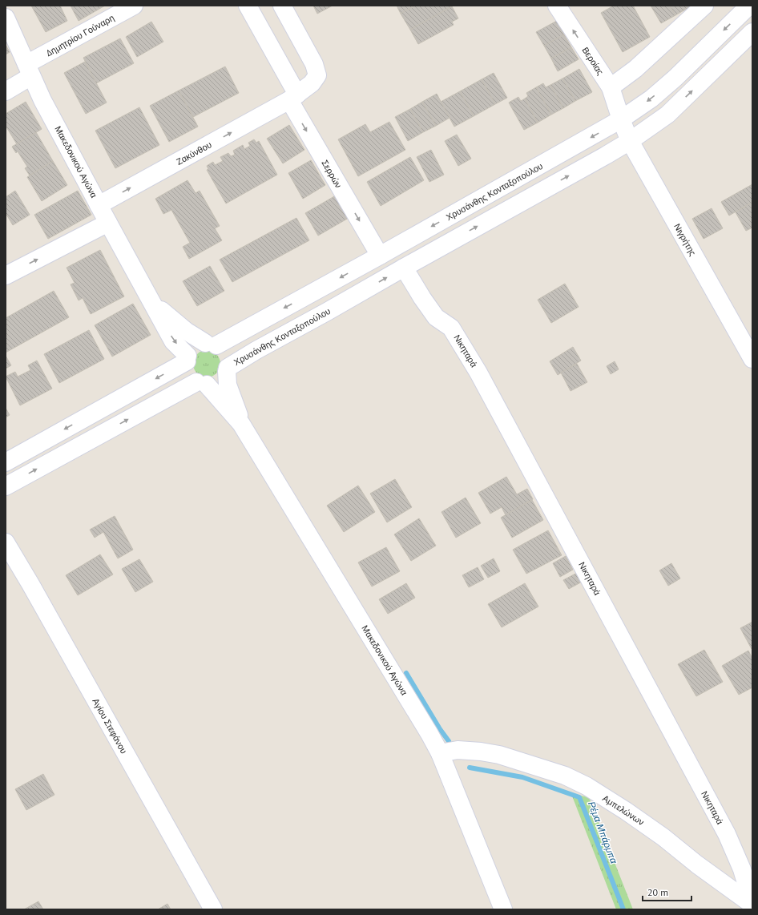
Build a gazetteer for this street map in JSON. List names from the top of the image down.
{
  "streets": {
    "street": [
      "Δημητρίου Γούναρη",
      "Βεροίας",
      "Ζακύνθου",
      "Μακεδονικού Αγώνα",
      "Σερρών",
      "Χρυσάνθης Κονταξοπούλου",
      "Νιγρήτης",
      "Νικηταρά",
      "Αγίου Στεφάνου",
      "Αμπελώνων"
    ]
  },
  "crossings": [
    ["Δημητρίου Γούναρη", "Μακεδονικού Αγώνα"],
    ["Βεροίας", "Χρυσάνθης Κονταξοπούλου"],
    ["Βεροίας", "Νιγρήτης"],
    ["Ζακύνθου", "Μακεδονικού Αγώνα"],
    ["Ζακύνθου", "Σερρών"],
    ["Μακεδονικού Αγώνα", "Χρυσάνθης Κονταξοπούλου"],
    ["Μακεδονικού Αγώνα", "Αμπελώνων"],
    ["Σερρών", "Χρυσάνθης Κονταξοπούλου"],
    ["Χρυσάνθης Κονταξοπούλου", "Νιγρήτης"],
    ["Χρυσάνθης Κονταξοπούλου", "Νικηταρά"],
    ["Νικηταρά", "Αμπελώνων"]
  ],
  "one_way": ["Βεροίας", "Ζακύνθου", "Σερρών"],
  "water": ["Ρέμα Μπάρμπα"],
  "scale_bar": "20 m"
}
